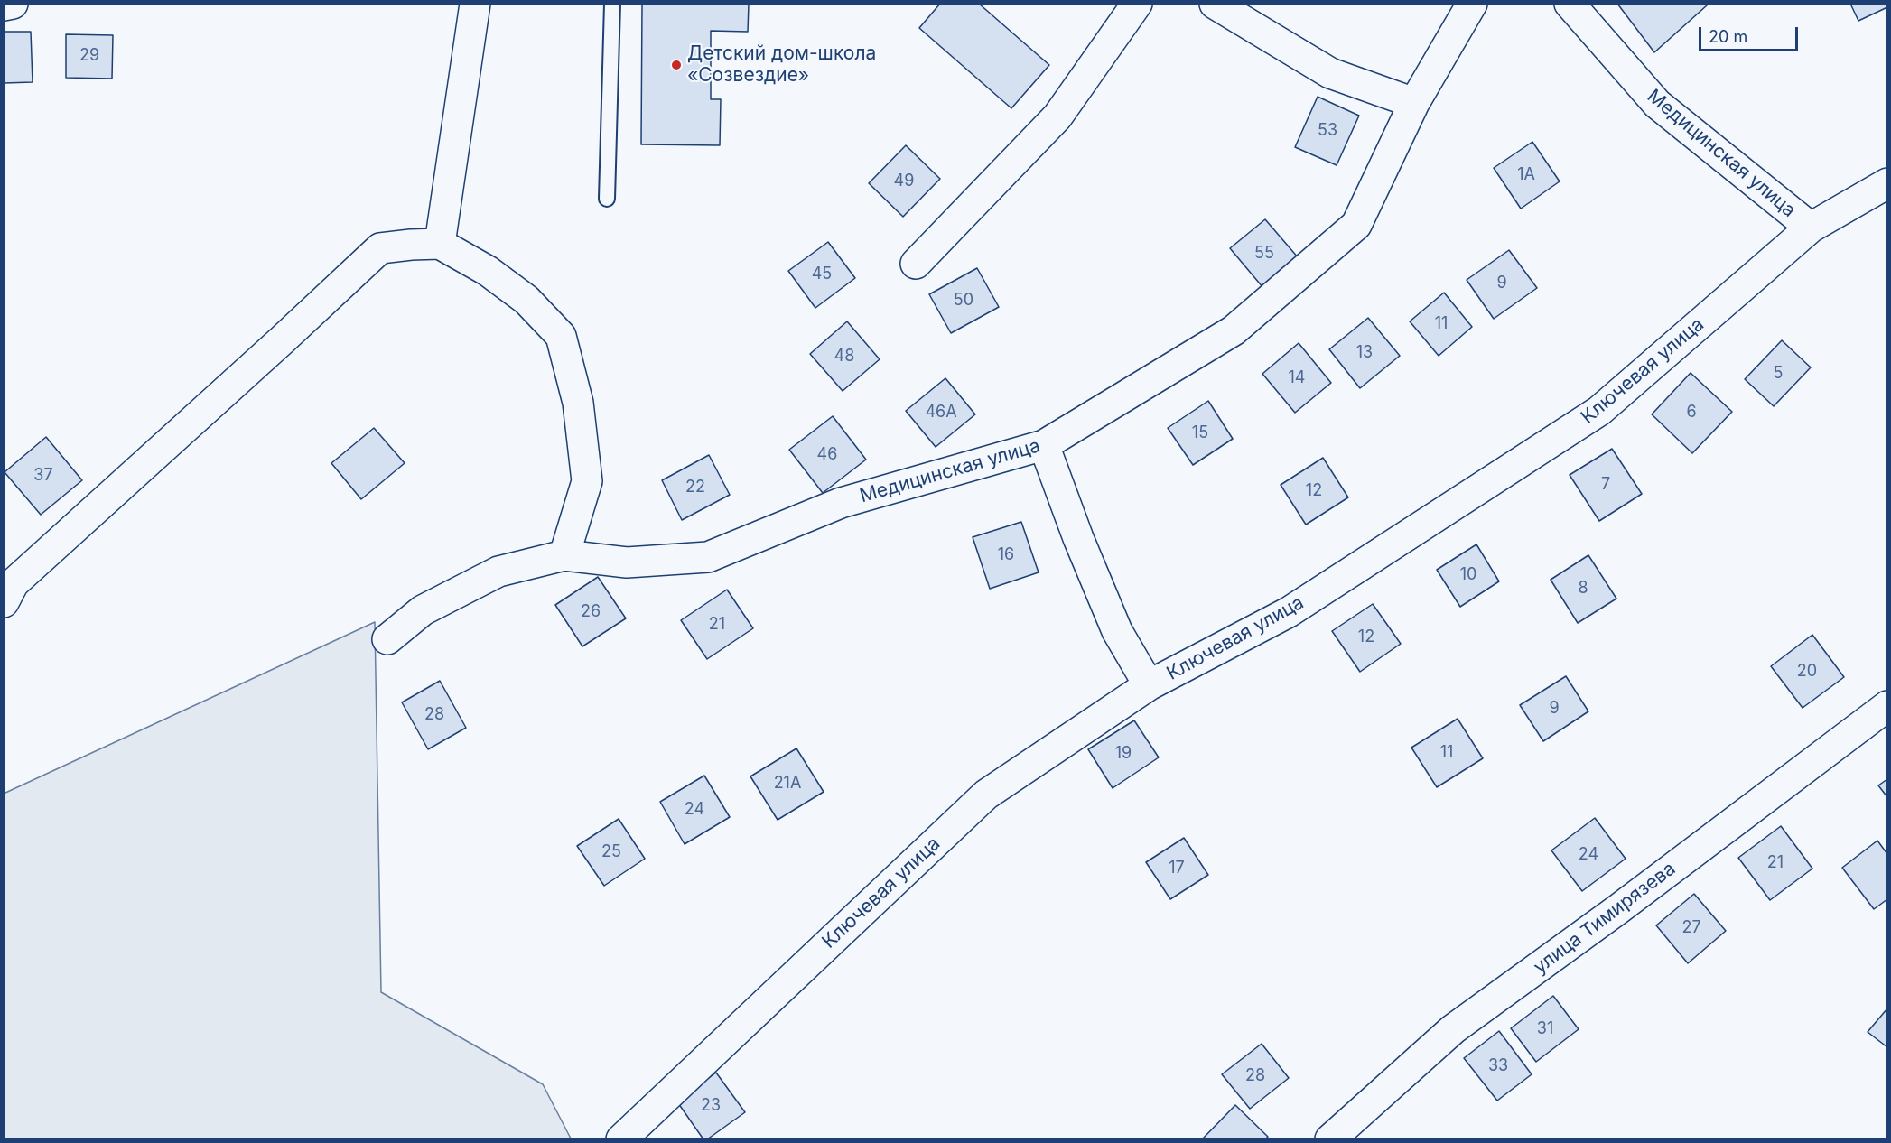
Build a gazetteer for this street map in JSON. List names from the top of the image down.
{
  "streets": {
    "street": ["Медицинская улица", "Ключевая улица", "улица Тимирязева"]
  },
  "crossings": [
    ["Медицинская улица", "Ключевая улица"]
  ],
  "places": ["Детский дом-школа «Созвездие»"],
  "house_numbers": [
    "29",
    "53",
    "1А",
    "49",
    "55",
    "45",
    "9",
    "50",
    "11",
    "13",
    "48",
    "5",
    "14",
    "46А",
    "6",
    "15",
    "46",
    "37",
    "7",
    "22",
    "12",
    "16",
    "10",
    "8",
    "26",
    "21",
    "12",
    "20",
    "9",
    "28",
    "11",
    "19",
    "21А",
    "24",
    "25",
    "24",
    "21",
    "17",
    "27",
    "31",
    "33",
    "28",
    "23"
  ],
  "scale_bar": "20 m"
}
